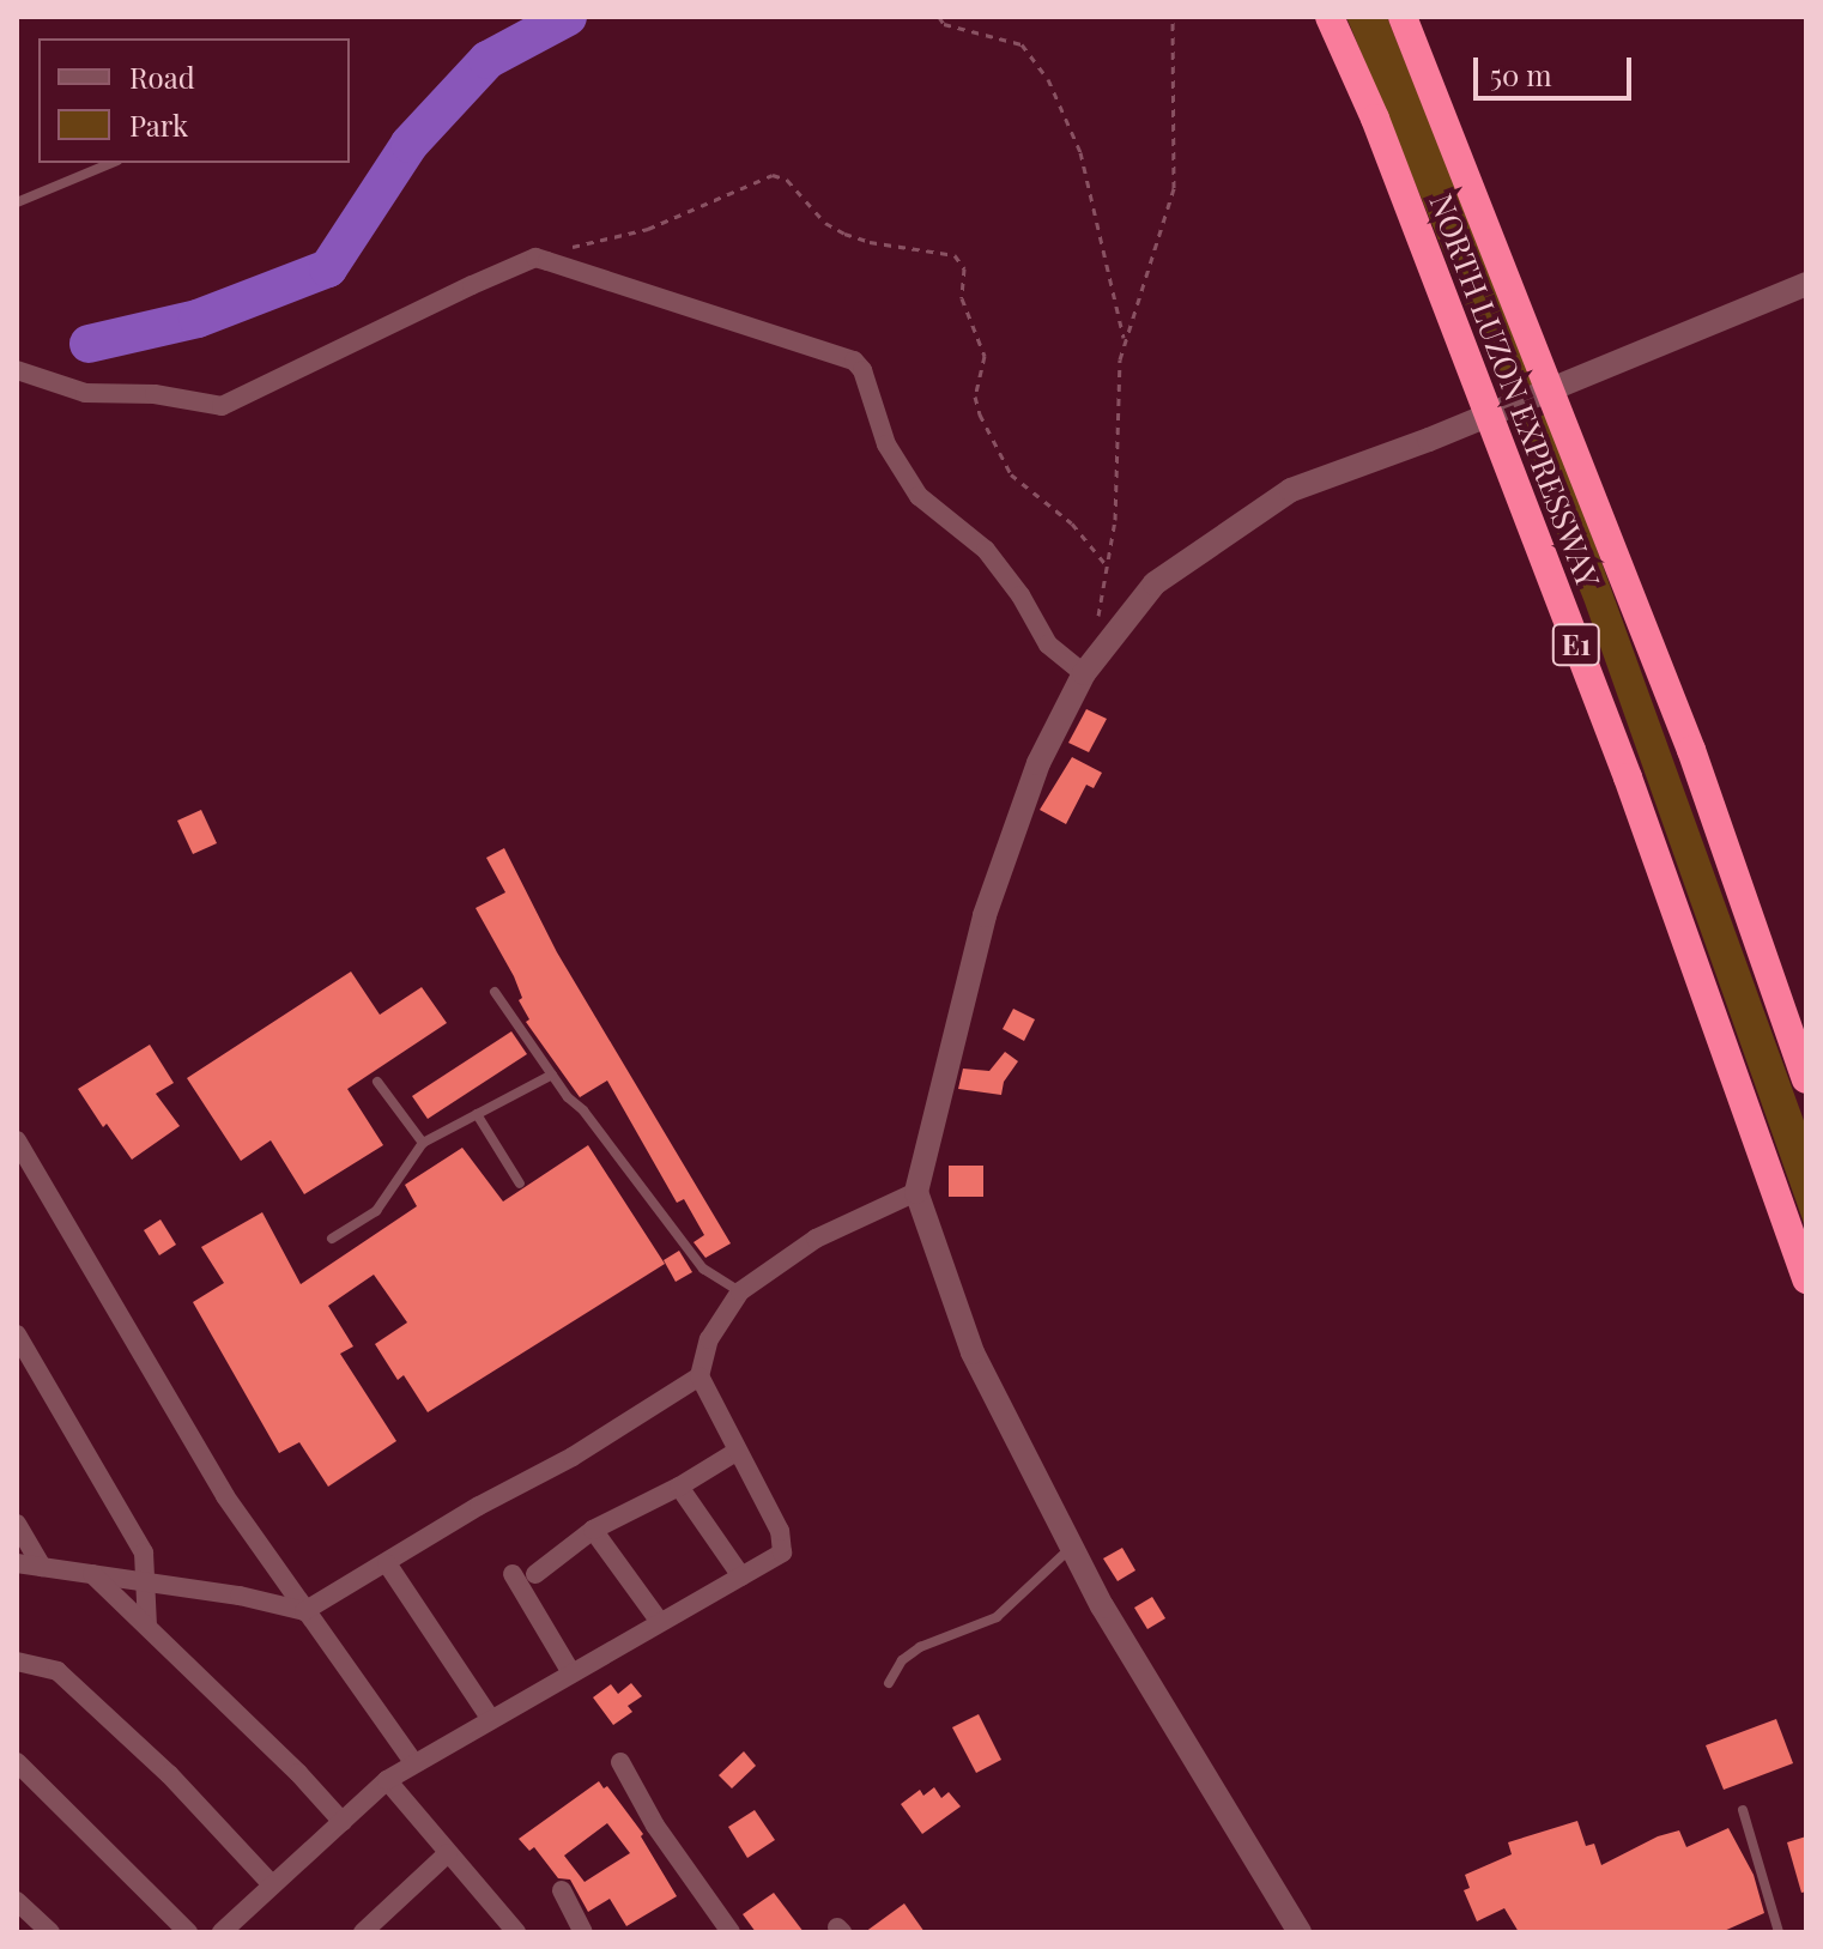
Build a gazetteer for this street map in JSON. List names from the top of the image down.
{
  "streets": {
    "highway": ["NORTH LUZON EXPRESSWAY", "E1"]
  },
  "legend": ["Road", "Park"],
  "scale_bar": "50 m"
}
